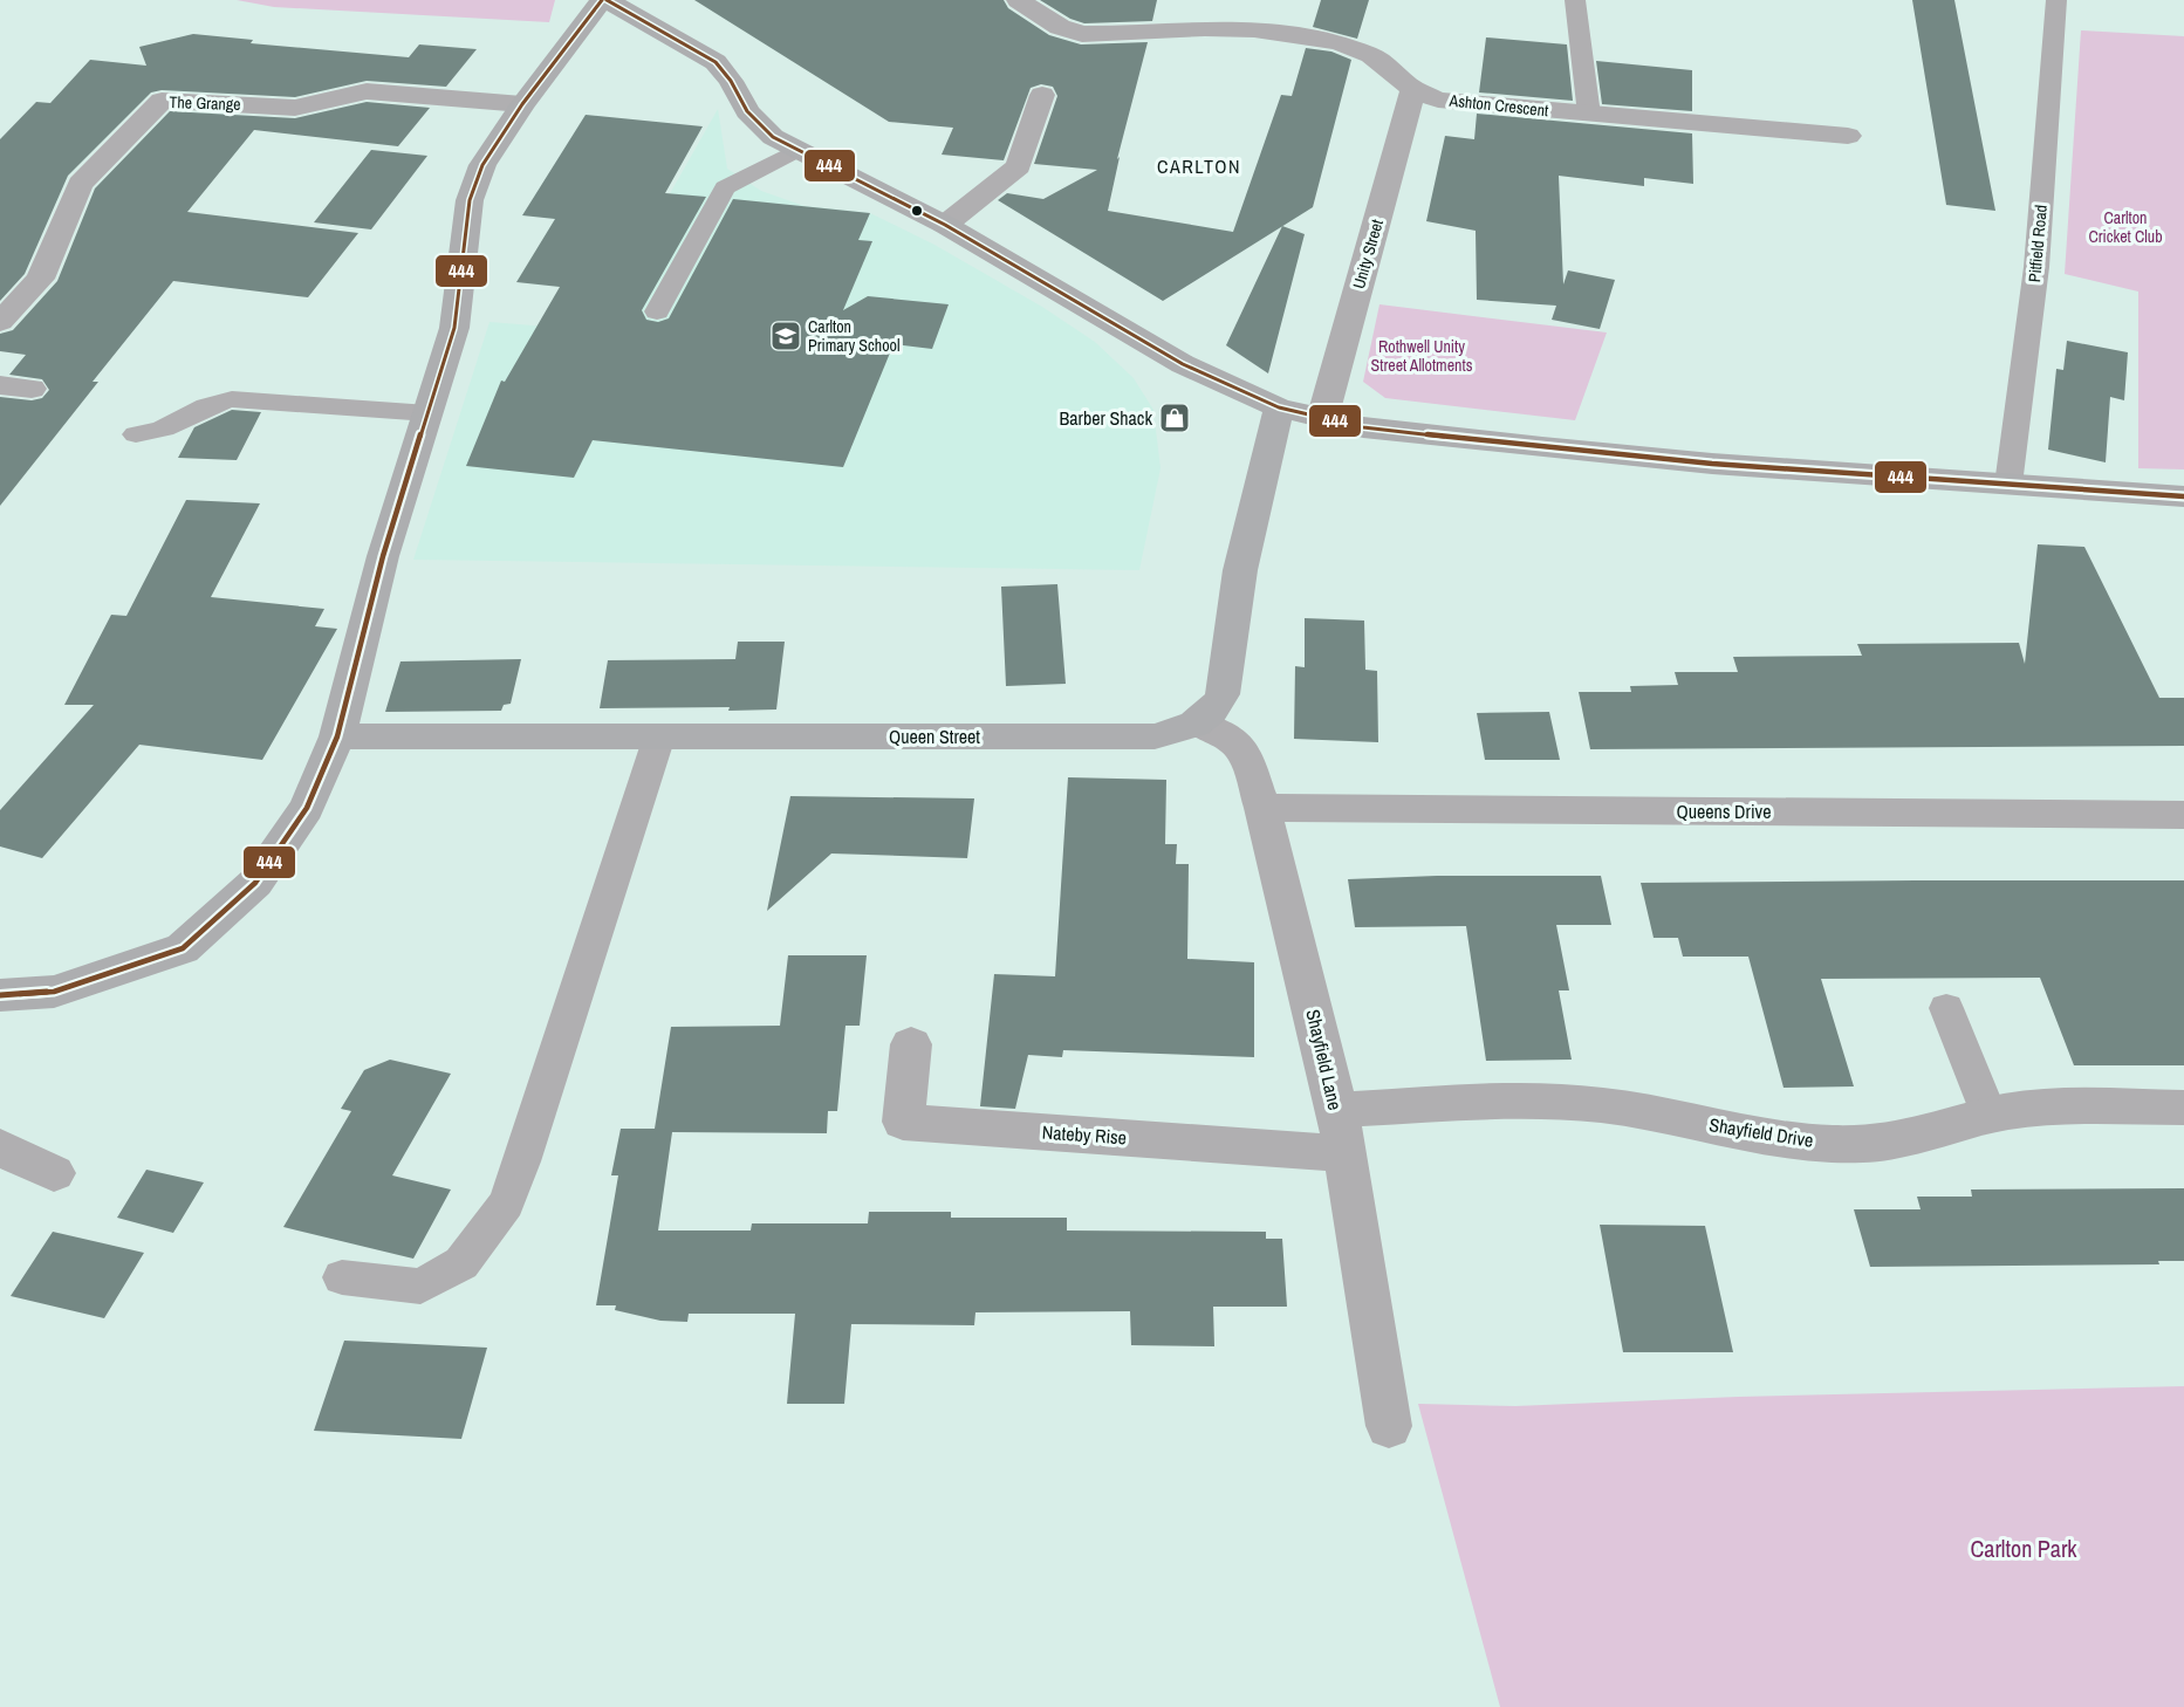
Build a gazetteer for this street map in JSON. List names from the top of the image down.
{
  "streets": {
    "street": [
      "The Grange",
      "Ashton Crescent",
      "Unity Street",
      "Queen Street",
      "Queens Drive",
      "Shayfield Lane",
      "Shayfield Drive",
      "Nateby Rise"
    ],
    "lane": ["Pitfield Road"]
  },
  "crossings": [
    ["Ashton Crescent", "Unity Street"],
    ["Queen Street", "Shayfield Lane"],
    ["Queens Drive", "Shayfield Lane"],
    ["Shayfield Lane", "Shayfield Drive"],
    ["Shayfield Lane", "Nateby Rise"]
  ],
  "districts": ["CARLTON"],
  "parks": ["Carlton Cricket Club", "Rothwell Unity Street Allotments", "Carlton Park"],
  "places": {
    "school or university": ["Carlton Primary School"],
    "shop": ["Barber Shack"]
  },
  "lines": ["transit line 444"]
}
